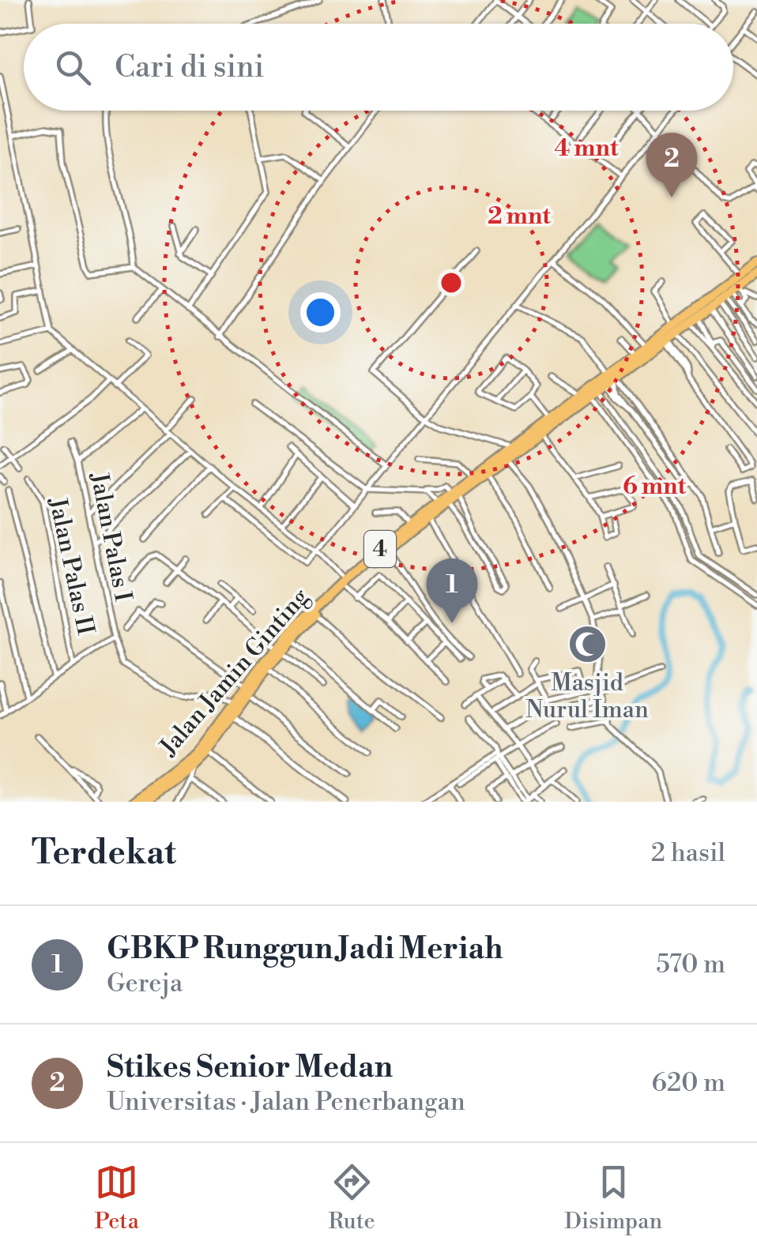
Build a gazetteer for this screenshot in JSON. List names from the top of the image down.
{
  "streets": {
    "highway": ["4", "Jalan Jamin Ginting"],
    "street": ["Jalan Palas I", "Jalan Palas II"]
  },
  "places": {
    "mosque": ["Masjid Nurul Iman"]
  },
  "page": {
    "search": "Cari di sini",
    "pins": ["2", "1"],
    "heading": ["Terdekat", "2 hasil"],
    "list": [
      {
        "mark": "1",
        "name": "GBKP Runggun Jadi Meriah",
        "note": "Gereja",
        "value": "570 m"
      },
      {
        "mark": "2",
        "name": "Stikes Senior Medan",
        "note": "Universitas · Jalan Penerbangan",
        "value": "620 m"
      }
    ],
    "nav": ["Peta", "Rute", "Disimpan"]
  },
  "rings": ["4 mnt", "2 mnt", "6 mnt"]
}
